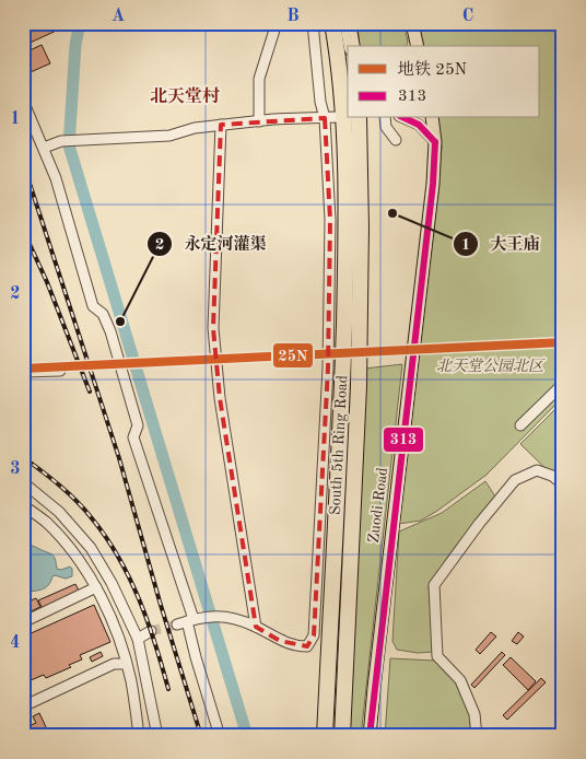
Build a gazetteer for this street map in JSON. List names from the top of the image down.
{
  "streets": {
    "highway": ["South 5th Ring Road"],
    "main road": ["Zuodi Road"]
  },
  "districts": ["北天堂村"],
  "parks": ["北天堂公园北区"],
  "places": ["大王庙", "永定河灌渠"],
  "lines": ["transit line 313", "metro line 25N"],
  "legend": ["地铁 25N", "313"],
  "grid": {
    "columns": ["A", "B", "C"],
    "rows": [
      "1",
      "2",
      "3",
      "4"
    ]
  }
}
